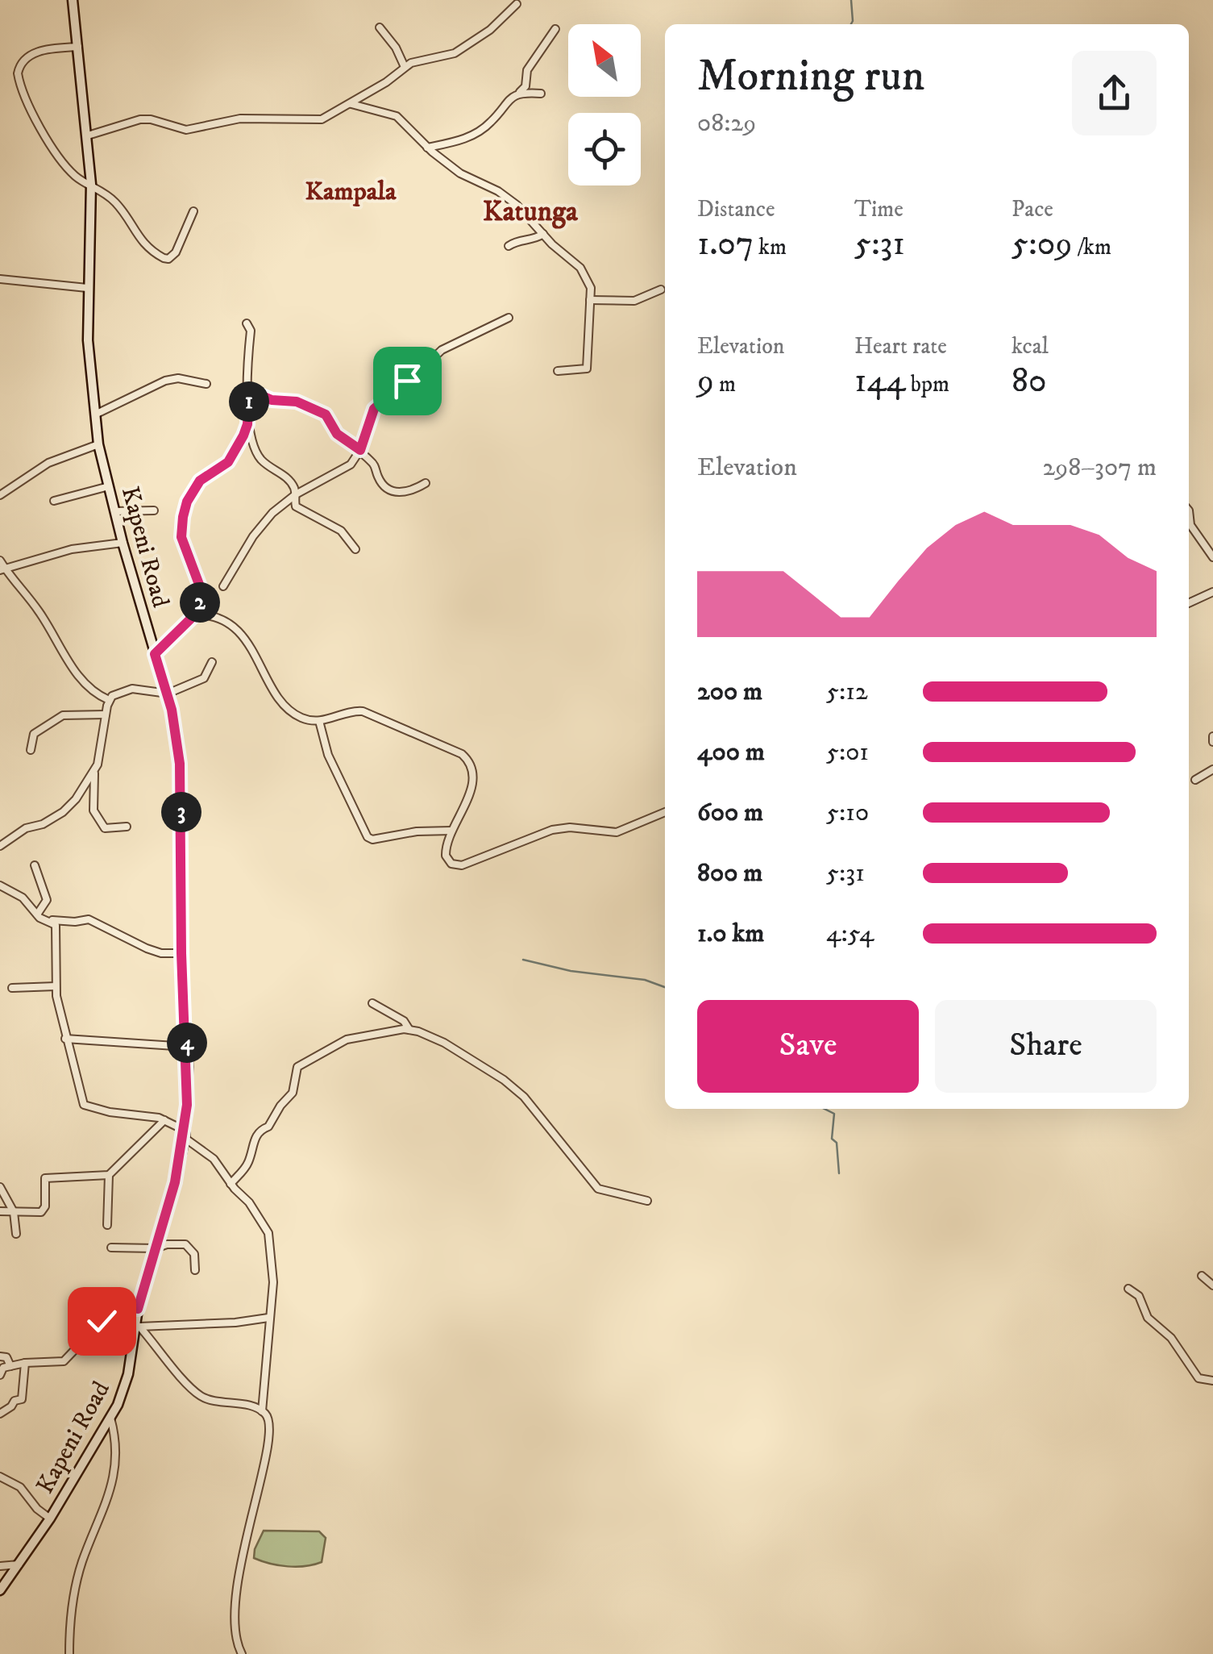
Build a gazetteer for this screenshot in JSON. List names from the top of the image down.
{
  "streets": {
    "main road": ["Kapeni Road"]
  },
  "districts": ["Kampala", "Katunga"],
  "north": "top left",
  "page": {
    "heading": ["Morning run", "08:29"],
    "stats": [
      ["Distance", "1.07 km"],
      ["Time", "5:31"],
      ["Pace", "5:09 /km"],
      ["Elevation", "9 m"],
      ["Heart rate", "144 bpm"],
      ["kcal", "80"]
    ],
    "pins": [
      "1",
      "2",
      "3",
      "4"
    ],
    "chart": ["Elevation", "298–307 m"],
    "list": [
      {
        "name": "200 m",
        "note": "5:12"
      },
      {
        "name": "400 m",
        "note": "5:01"
      },
      {
        "name": "600 m",
        "note": "5:10"
      },
      {
        "name": "800 m",
        "note": "5:31"
      },
      {
        "name": "1.0 km",
        "note": "4:54"
      }
    ],
    "buttons": ["Save", "Share"]
  }
}
